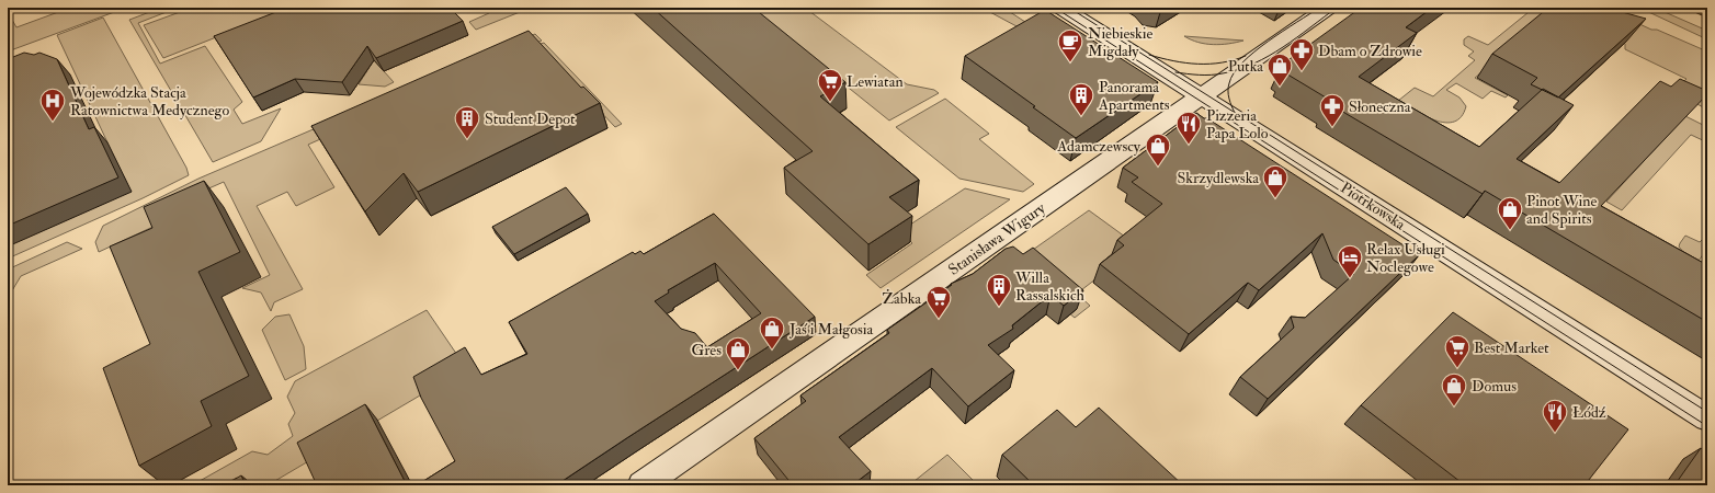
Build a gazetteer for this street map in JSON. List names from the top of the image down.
{
  "streets": {
    "street": ["Piotrkowska", "Stanisława Wigury"]
  },
  "crossings": [
    ["Piotrkowska", "Stanisława Wigury"]
  ],
  "places": {
    "cafe": ["Niebieskie Migdały"],
    "pharmacy": ["Dbam o Zdrowie", "Słoneczna"],
    "shop": [
      "Putka",
      "Adamczewscy",
      "Skrzydlewska",
      "Pinot Wine and Spirits",
      "Jaś i Małgosia",
      "Gres",
      "Domus"
    ],
    "supermarket": ["Lewiatan", "Żabka", "Best Market"],
    "building": ["Panorama Apartments", "Student Depot", "Willa Rassalskich"],
    "hospital": ["Wojewódzka Stacja Ratownictwa Medycznego"],
    "restaurant": ["Pizzeria Papa Lolo", "Łódź"],
    "hotel": ["Relax Usługi Noclegowe"]
  }
}
